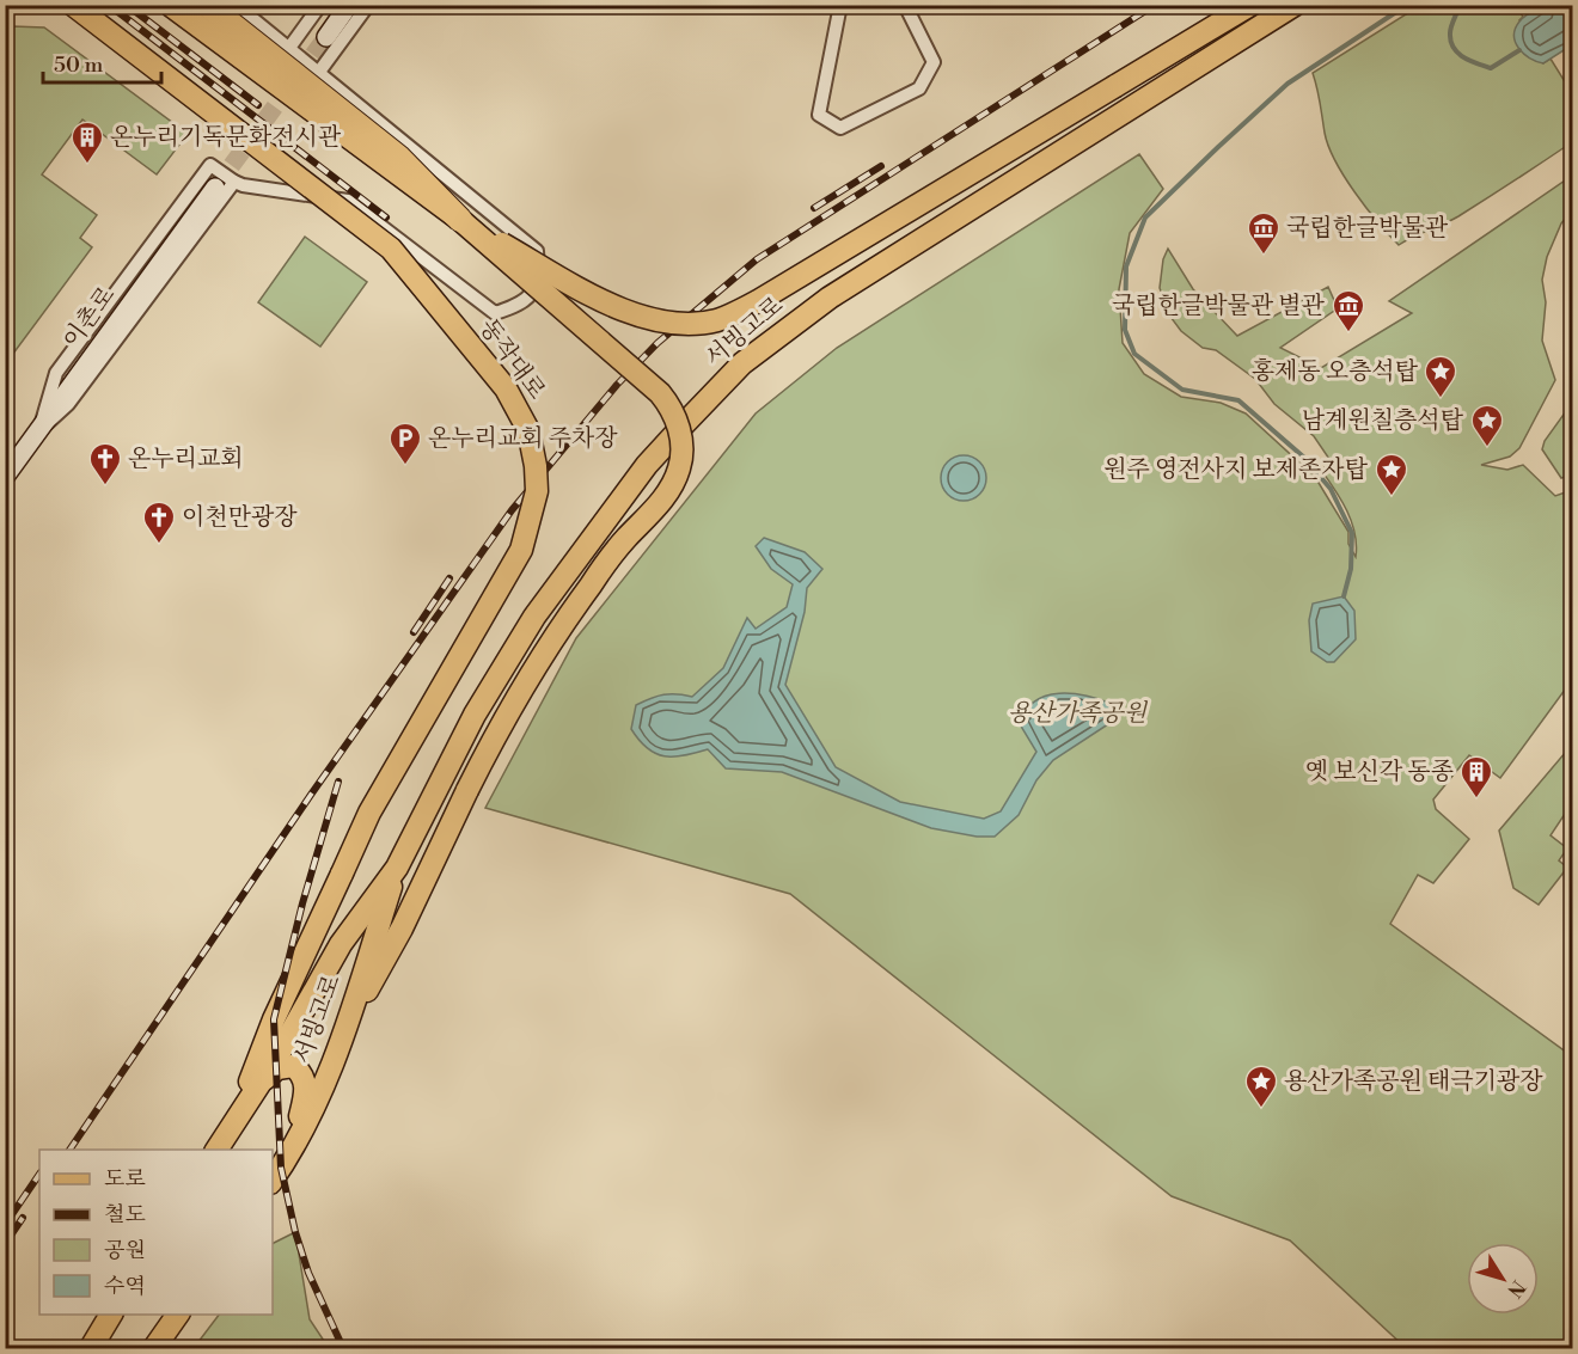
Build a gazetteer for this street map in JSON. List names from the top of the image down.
{
  "streets": {
    "main road": ["서빙고로", "동작대로"],
    "street": ["이촌로"]
  },
  "crossings": [
    ["서빙고로", "동작대로"]
  ],
  "parks": ["용산가족공원"],
  "places": {
    "building": ["온누리기독문화전시관", "옛 보신각 동종"],
    "museum": ["국립한글박물관", "국립한글박물관 별관"],
    "place": [
      "홍제동 오층석탑",
      "남계원칠층석탑",
      "원주 영전사지 보제존자탑",
      "용산가족공원 태극기광장"
    ],
    "parking": ["온누리교회 주차장"],
    "church": ["온누리교회", "이천만광장"]
  },
  "legend": [
    "도로",
    "철도",
    "공원",
    "수역"
  ],
  "scale_bar": "50 m",
  "north": "bottom right"
}
